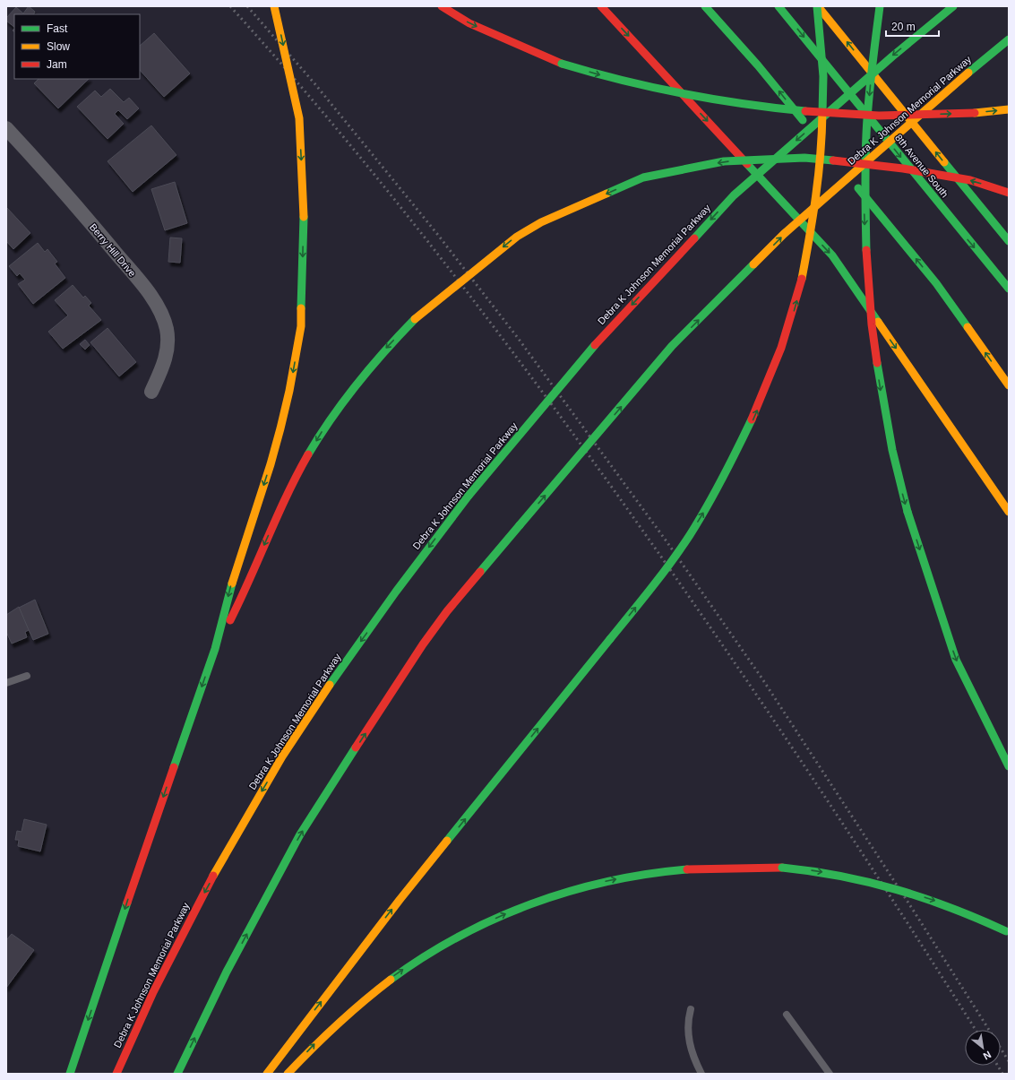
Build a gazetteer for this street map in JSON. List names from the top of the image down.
{
  "streets": {
    "main road": ["Debra K Johnson Memorial Parkway", "8th Avenue South"],
    "street": ["Berry Hill Drive"]
  },
  "legend": ["Fast", "Slow", "Jam"],
  "scale_bar": "20 m",
  "north": "bottom right"
}
